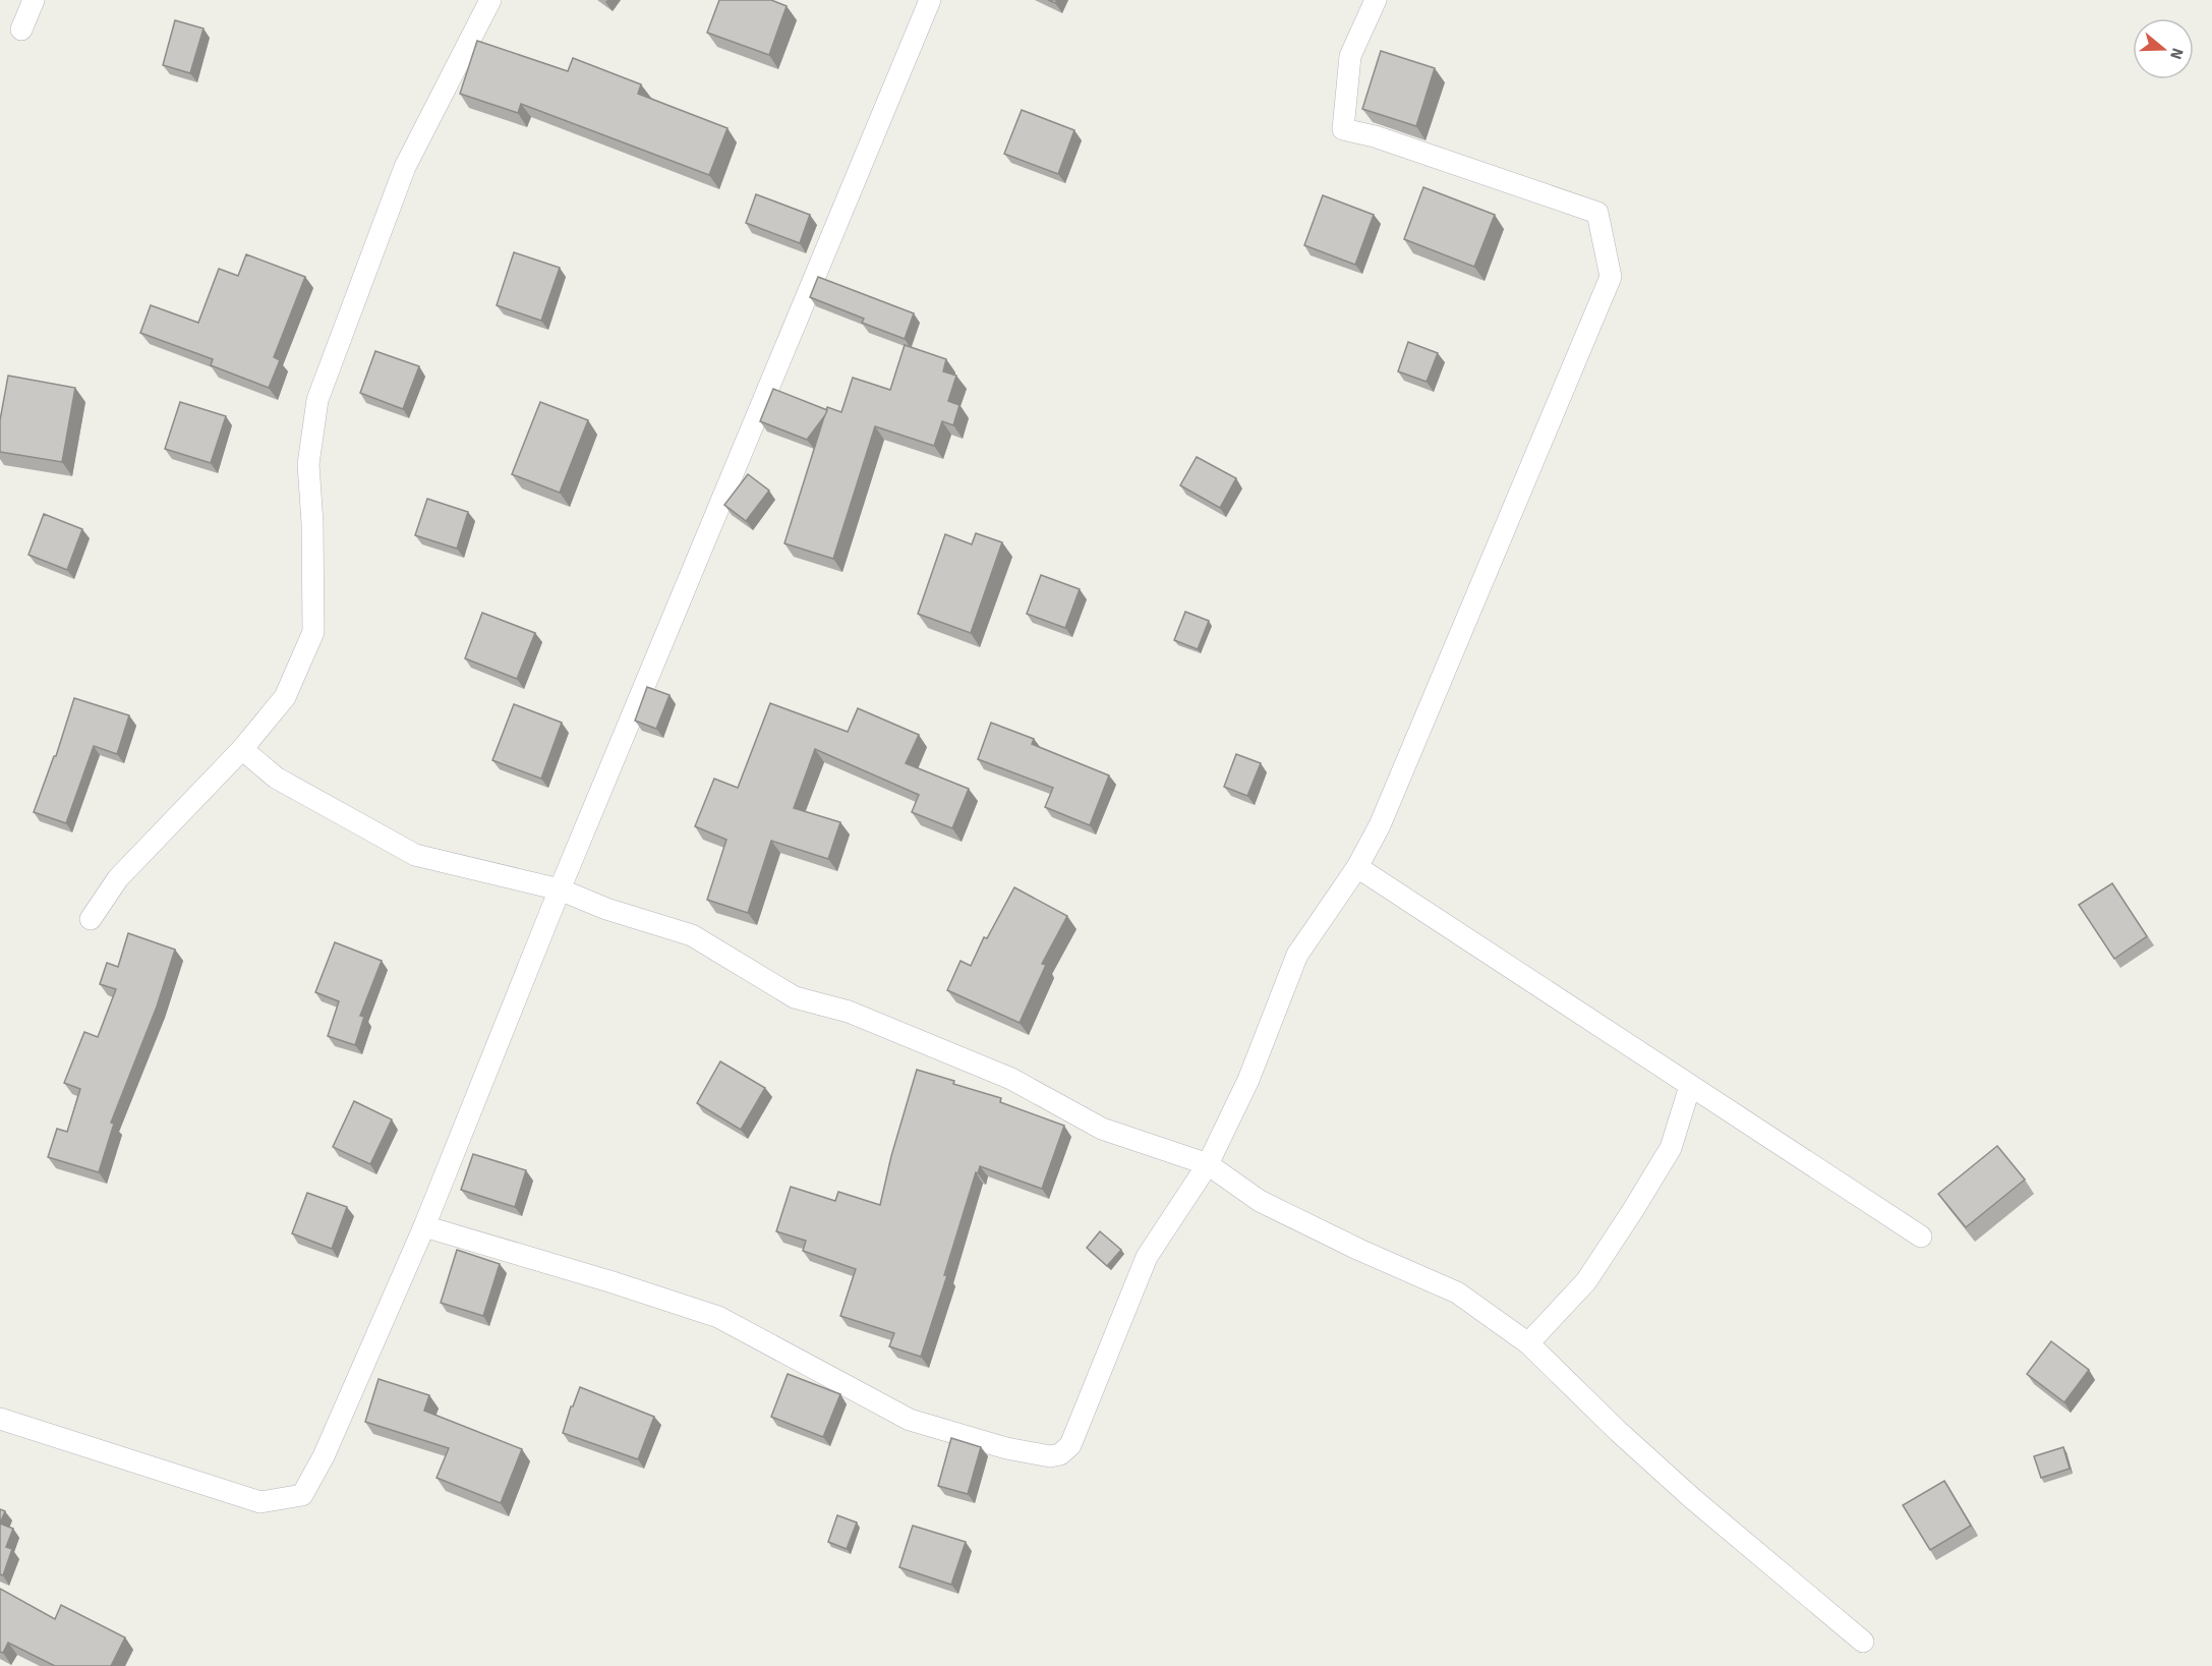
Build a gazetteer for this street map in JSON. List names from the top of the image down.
{
  "north": "right"
}
